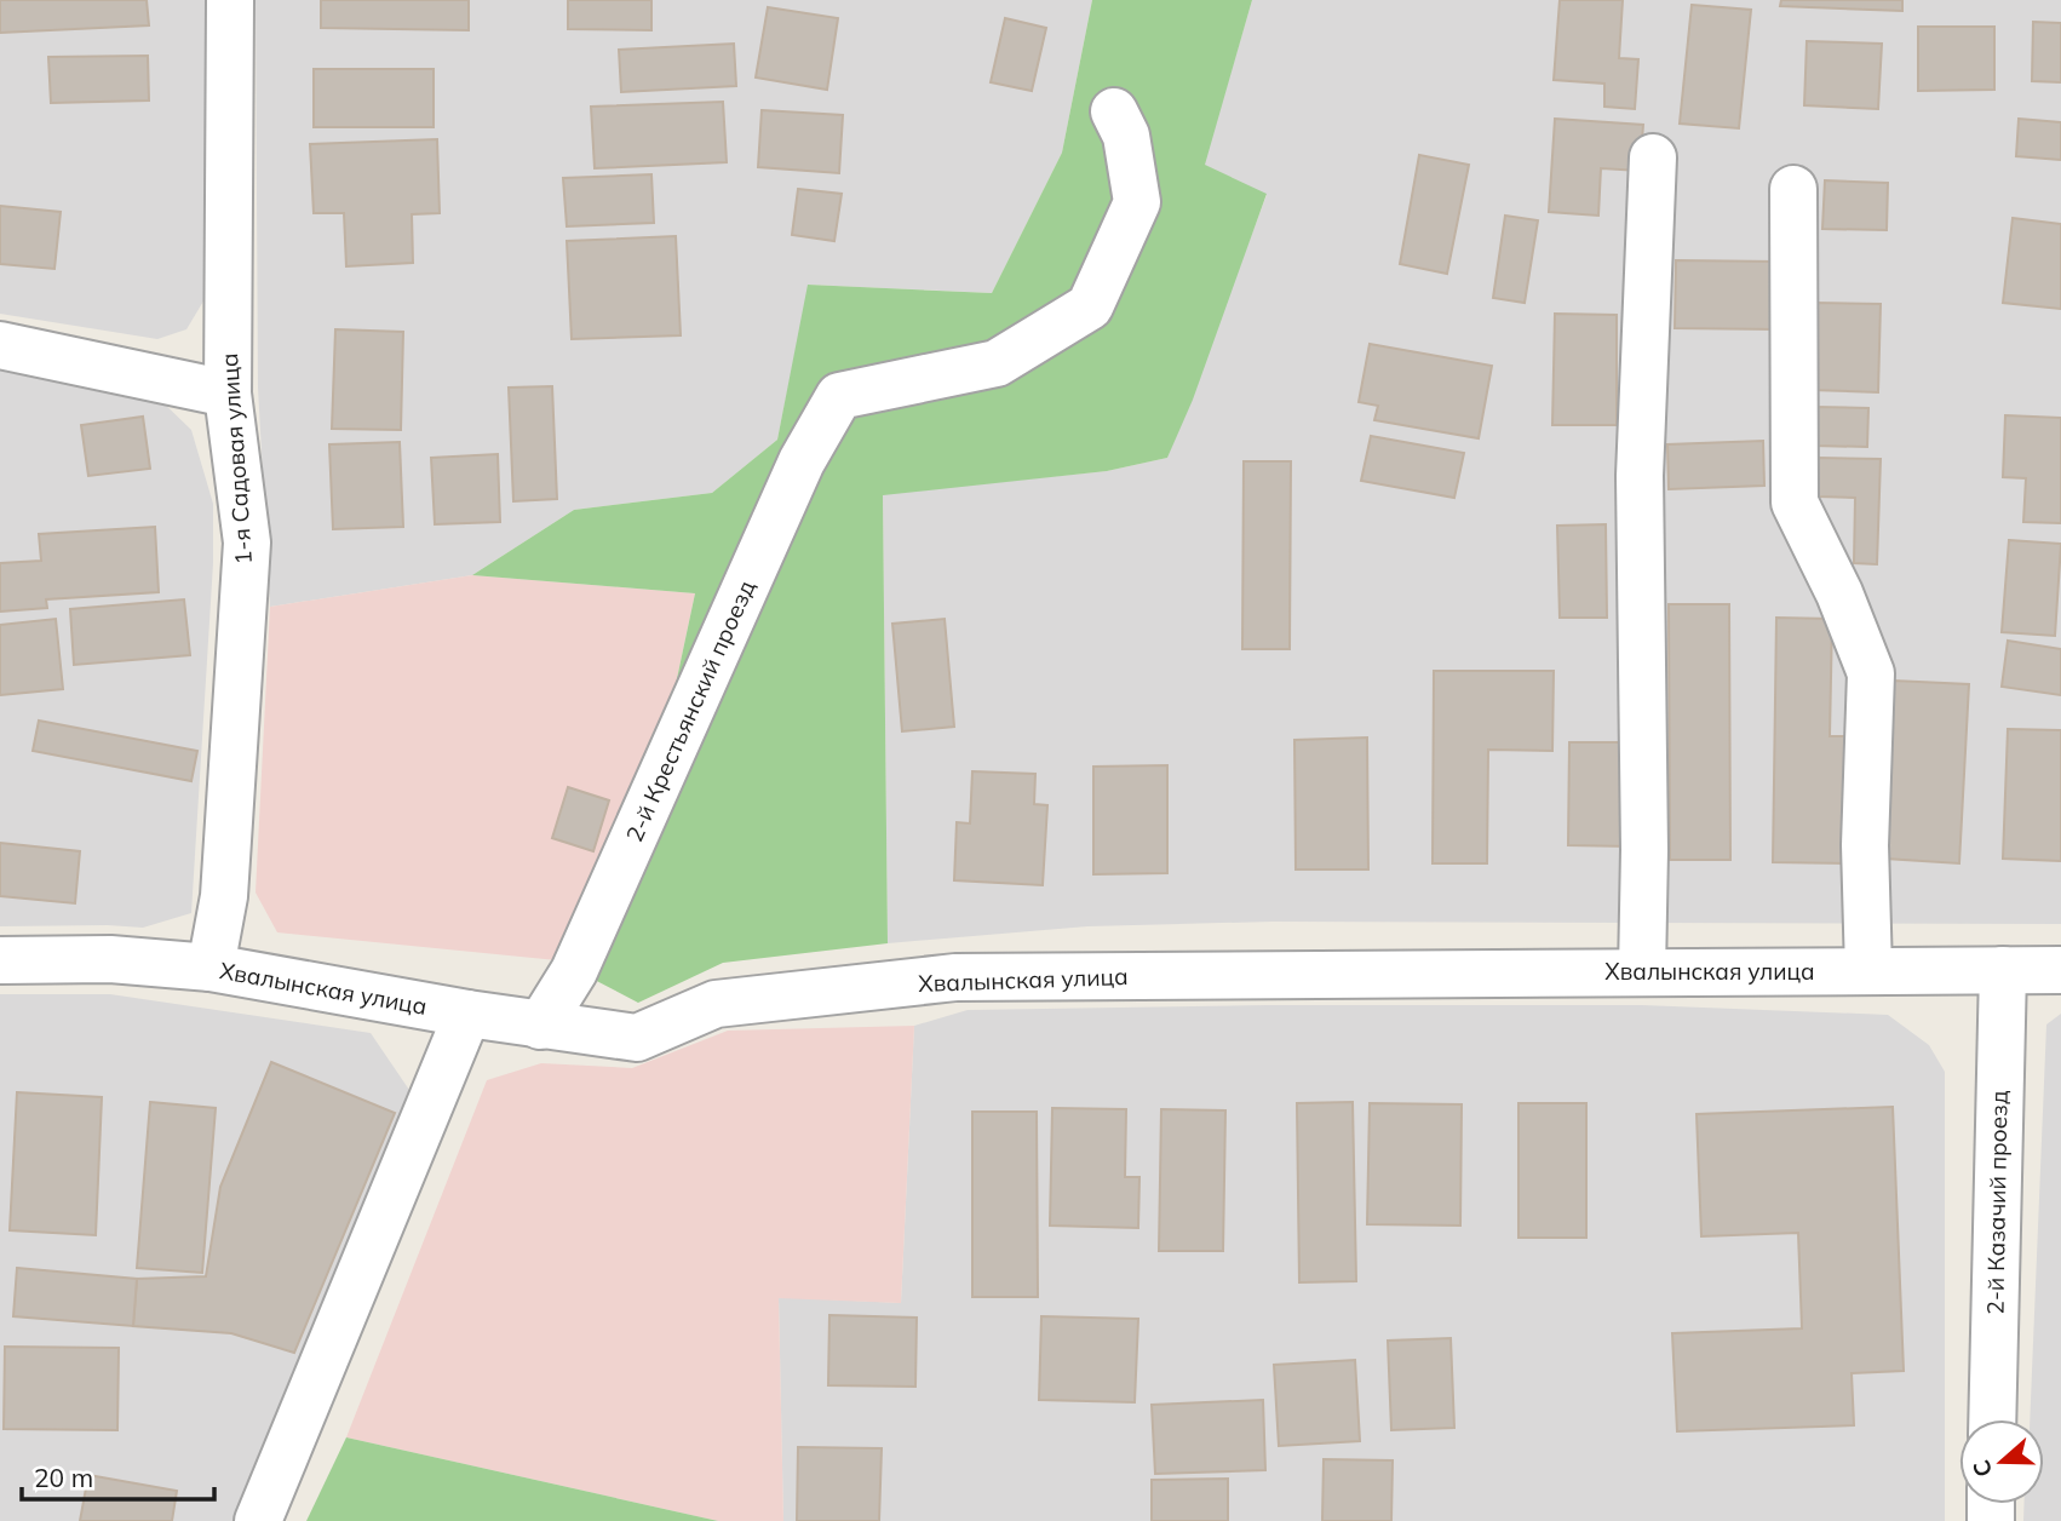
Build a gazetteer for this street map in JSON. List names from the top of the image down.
{
  "streets": {
    "street": [
      "1-я Садовая улица",
      "2-й Крестьянский проезд",
      "Хвалынская улица",
      "2-й Казачий проезд"
    ]
  },
  "crossings": [
    ["1-я Садовая улица", "Хвалынская улица"],
    ["2-й Крестьянский проезд", "Хвалынская улица"],
    ["Хвалынская улица", "2-й Казачий проезд"]
  ],
  "scale_bar": "20 m",
  "north": "left"
}
